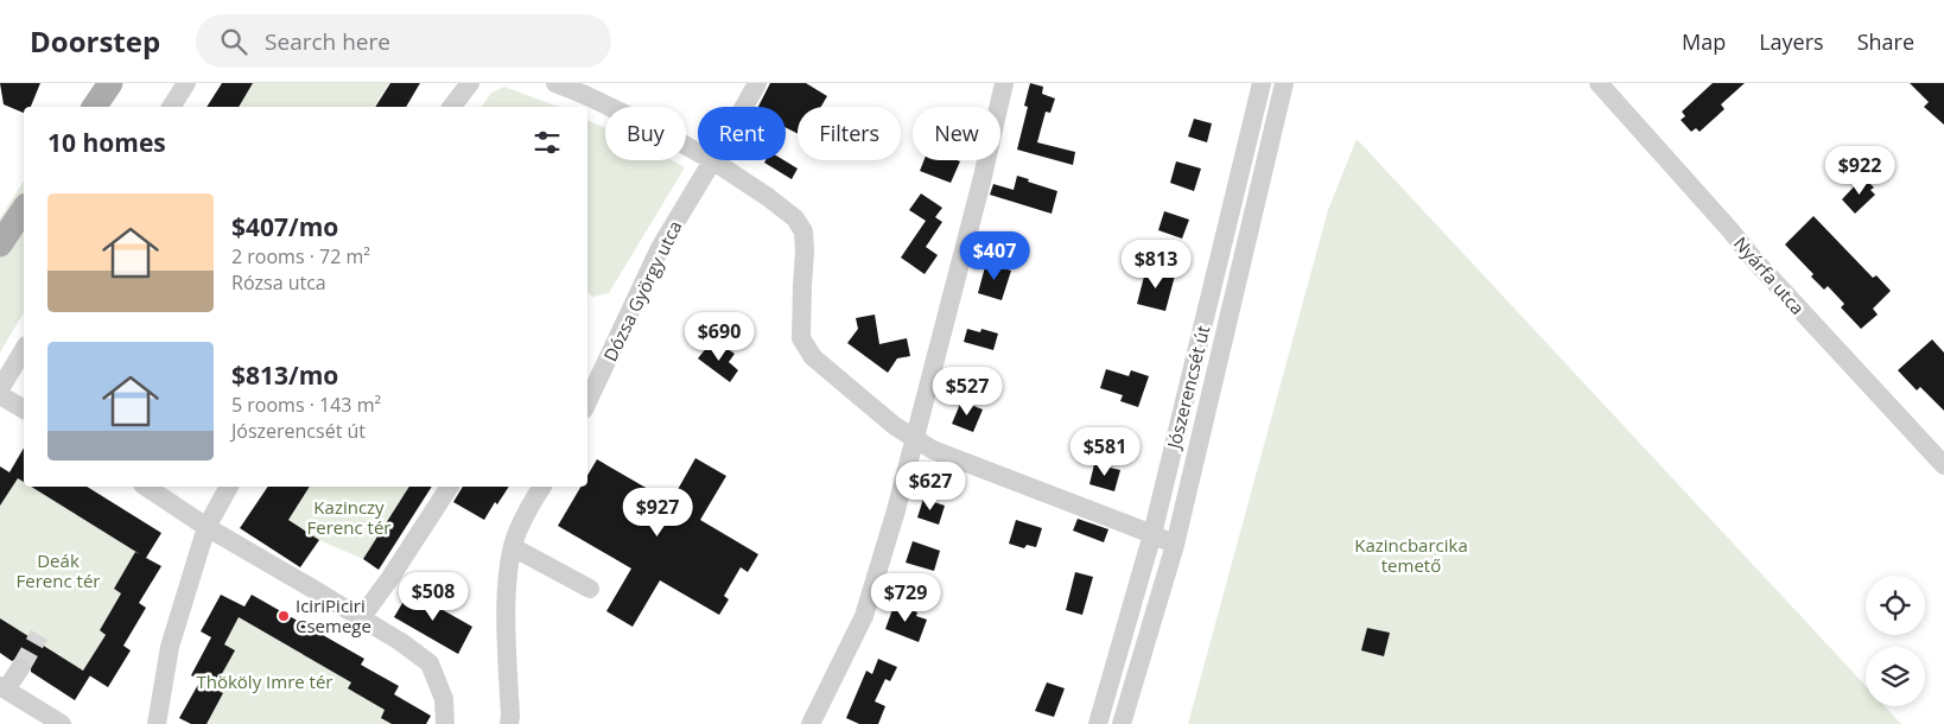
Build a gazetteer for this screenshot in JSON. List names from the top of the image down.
{
  "streets": {
    "street": ["Nyárfa utca", "Dózsa György utca", "Jószerencsét út"]
  },
  "parks": [
    "Kazinczy Ferenc tér",
    "Kazincbarcika temető",
    "Deák Ferenc tér",
    "Thököly Imre tér"
  ],
  "places": ["IciriPiciri Csemege"],
  "page": {
    "header": "Doorstep",
    "search": "Search here",
    "nav": ["Map", "Layers", "Share"],
    "chip": [
      "Buy",
      "Rent",
      "Filters",
      "New"
    ],
    "heading": "10 homes",
    "price": [
      "$922",
      "$407",
      "$813",
      "$690",
      "$527",
      "$581",
      "$627",
      "$927",
      "$508",
      "$729"
    ],
    "list": [
      {
        "name": "$407/mo",
        "note": "2 rooms · 72 m² · Rózsa utca"
      },
      {
        "name": "$813/mo",
        "note": "5 rooms · 143 m² · Jószerencsét út"
      }
    ]
  }
}
